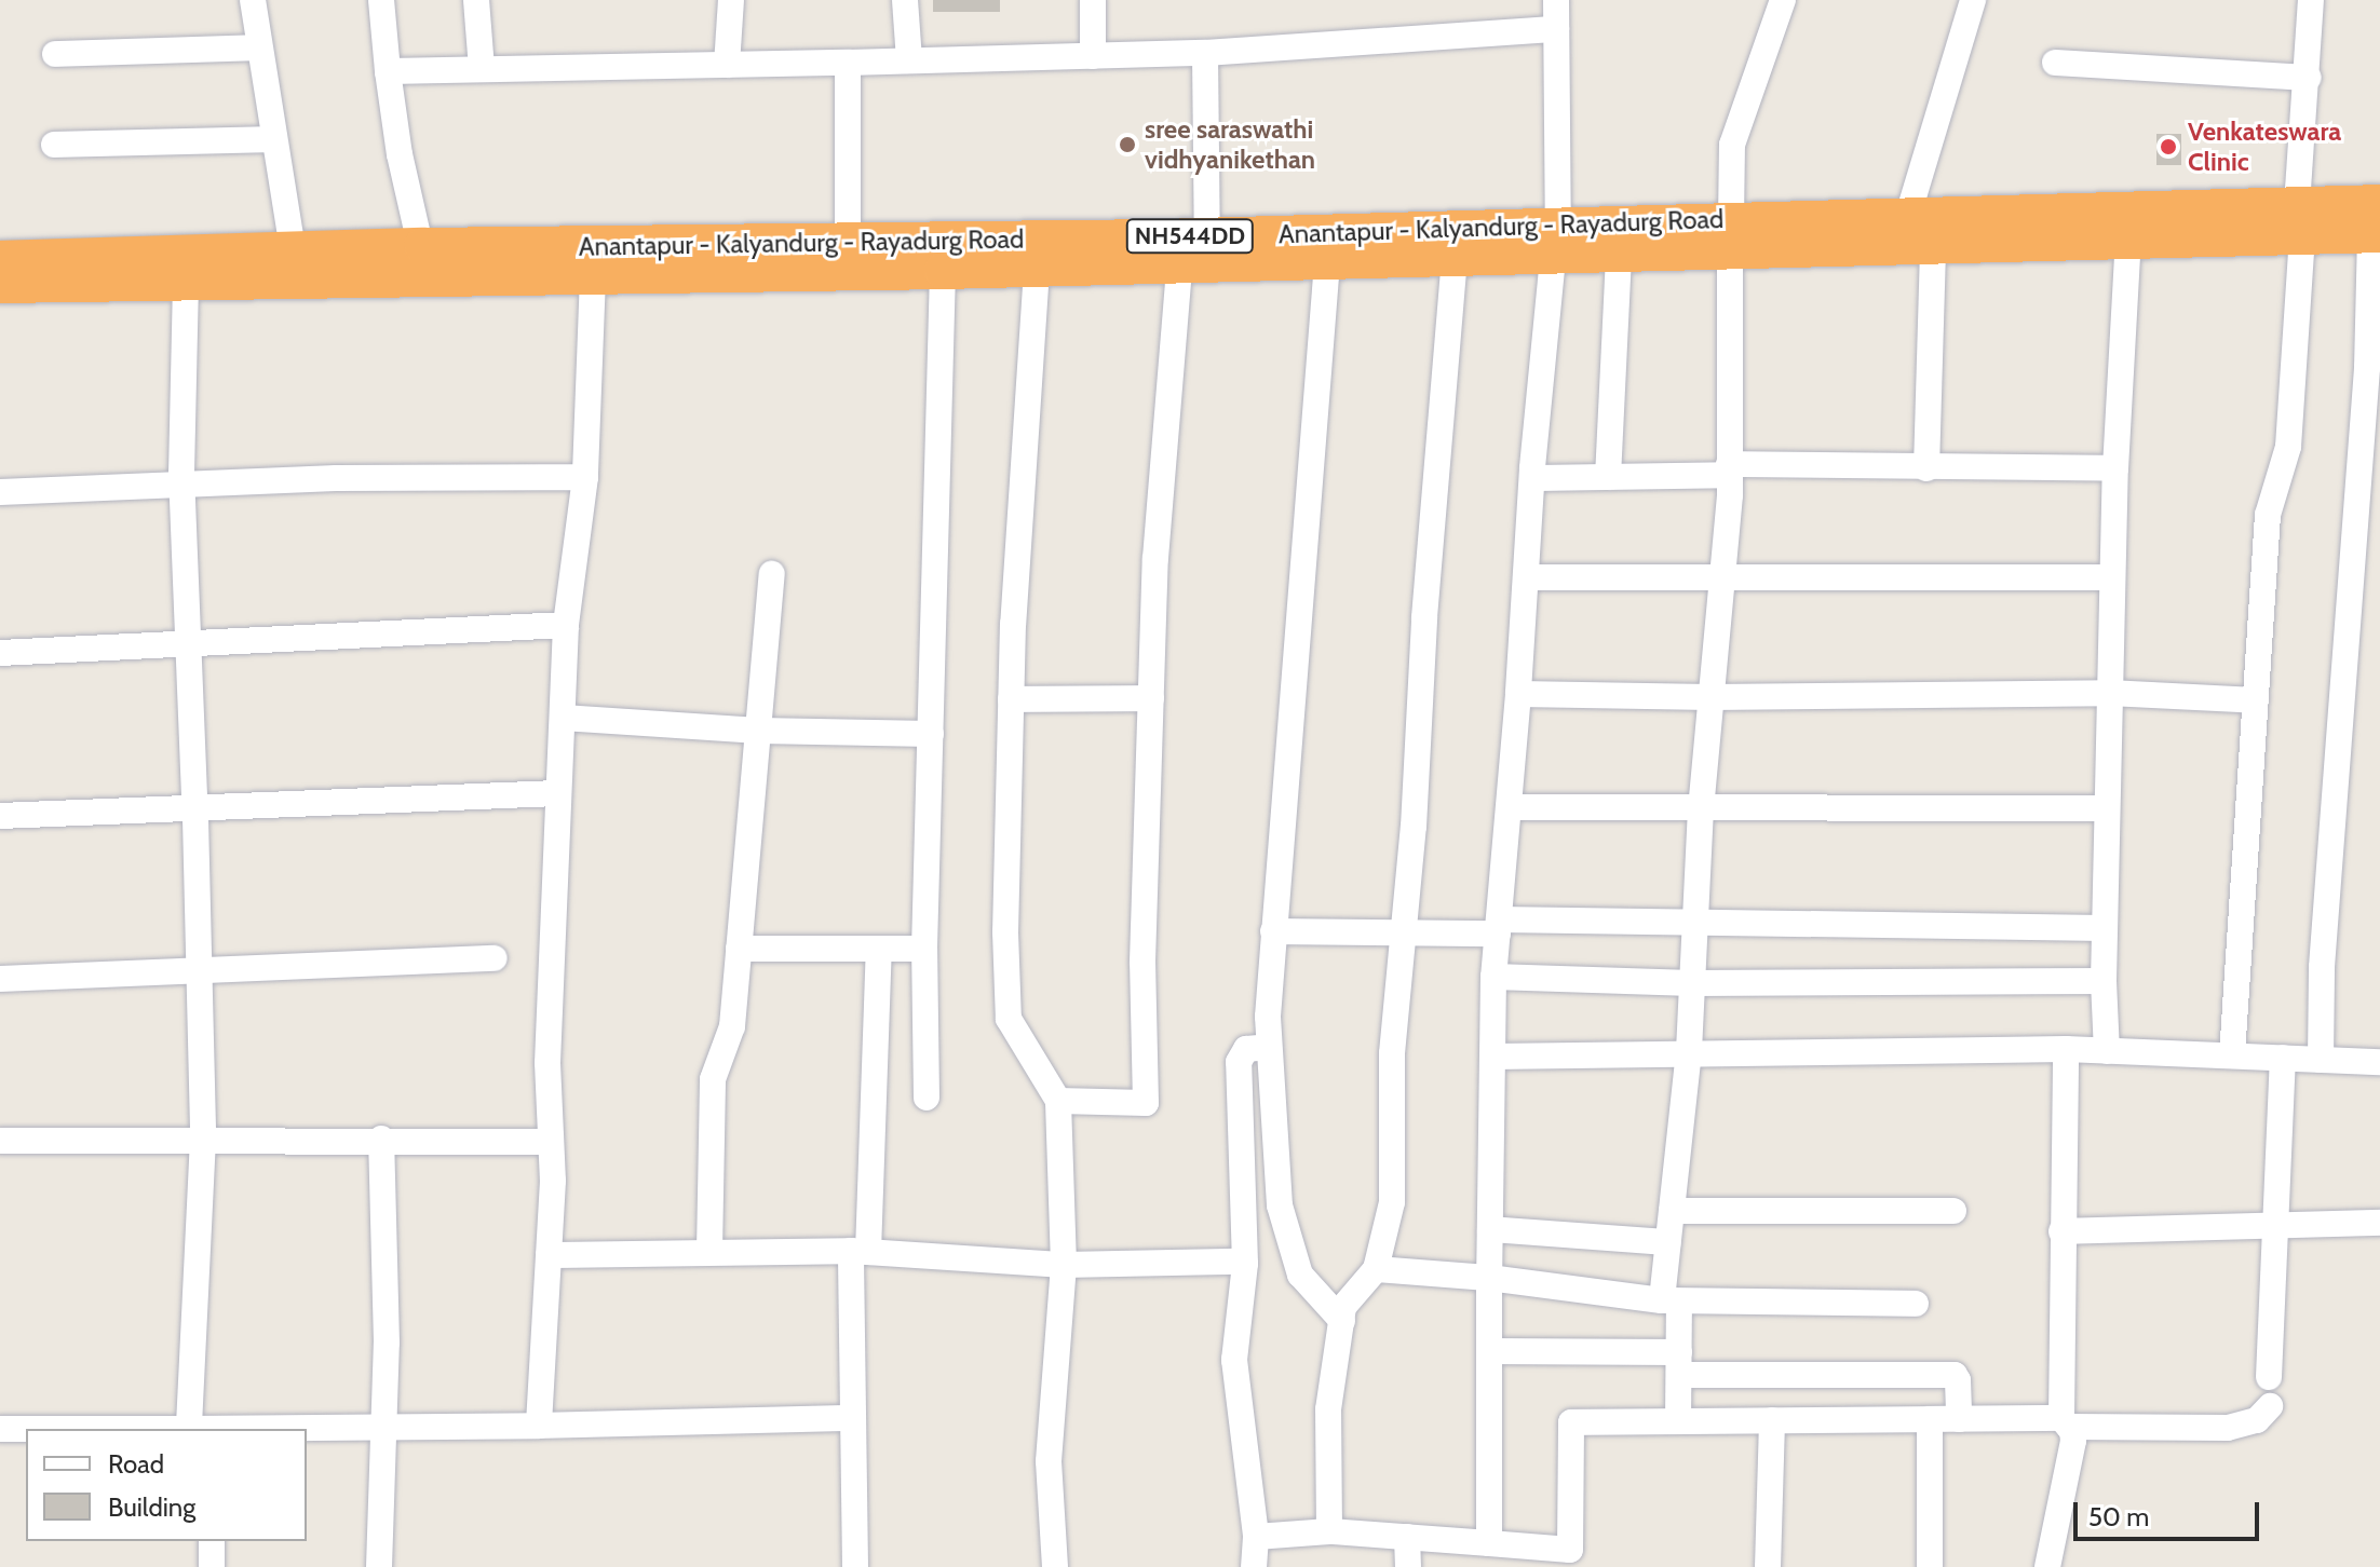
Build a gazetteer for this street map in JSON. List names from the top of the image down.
{
  "streets": {
    "highway": ["Anantapur - Kalyandurg - Rayadurg Road", "NH544DD"]
  },
  "places": ["sree saraswathi vidhyanikethan", "Venkateswara Clinic"],
  "legend": ["Road", "Building"],
  "scale_bar": "50 m"
}
